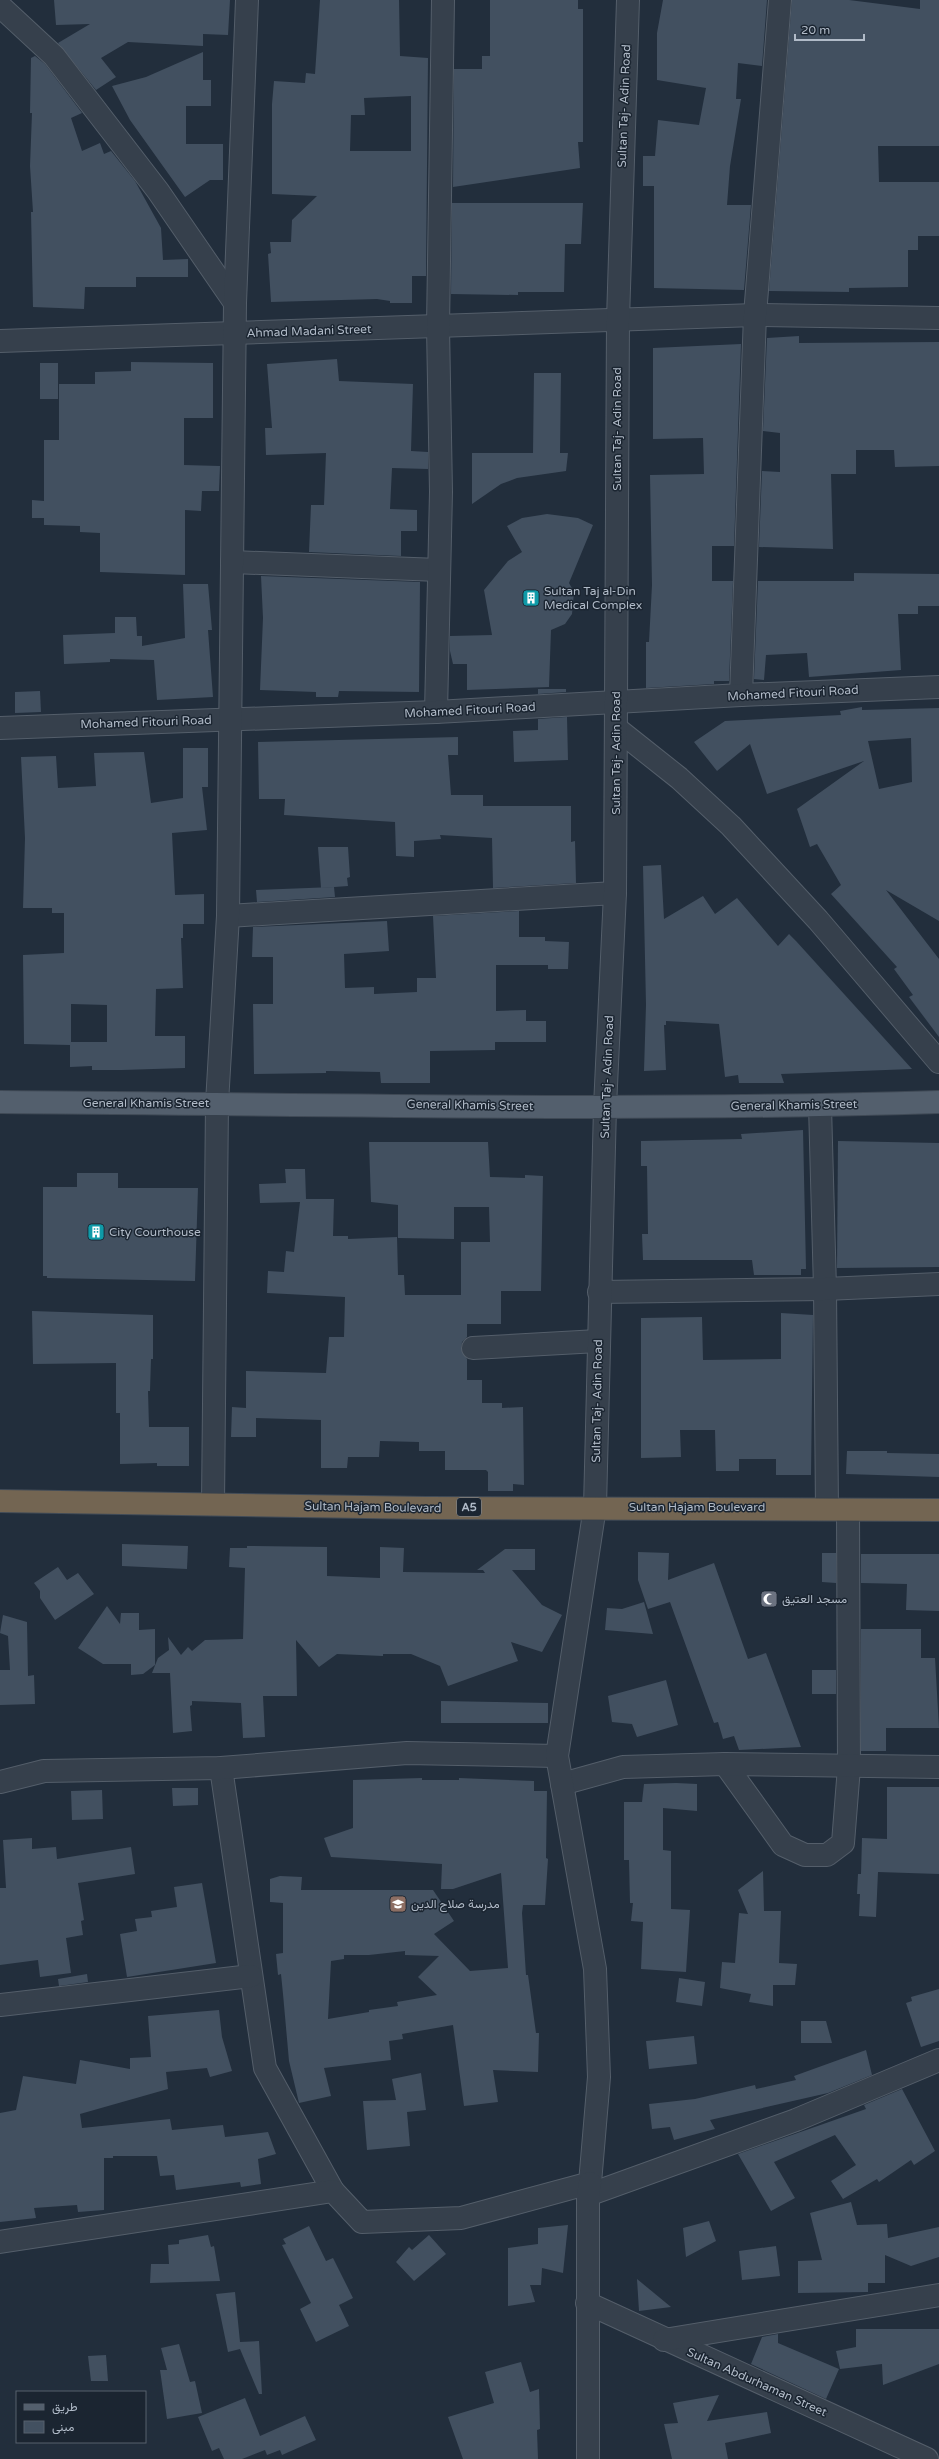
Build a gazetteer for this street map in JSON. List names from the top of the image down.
{
  "streets": {
    "highway": ["Sultan Hajam Boulevard", "A5"],
    "main road": ["General Khamis Street"],
    "street": [
      "Sultan Taj- Adin Road",
      "Ahmad Madani Street",
      "Mohamed Fitouri Road",
      "Sultan Abdurhaman Street"
    ]
  },
  "crossings": [
    ["Sultan Taj- Adin Road", "Ahmad Madani Street"],
    ["Sultan Taj- Adin Road", "Mohamed Fitouri Road"],
    ["Sultan Taj- Adin Road", "General Khamis Street"],
    ["Sultan Taj- Adin Road", "Sultan Hajam Boulevard"],
    ["Sultan Taj- Adin Road", "Sultan Abdurhaman Street"]
  ],
  "places": {
    "building": ["Sultan Taj al-Din Medical Complex", "City Courthouse"],
    "mosque": ["مسجد العتيق"],
    "school or university": ["مدرسة صلاح الدين"]
  },
  "legend": ["طريق", "مبنى"],
  "scale_bar": "20 m"
}
